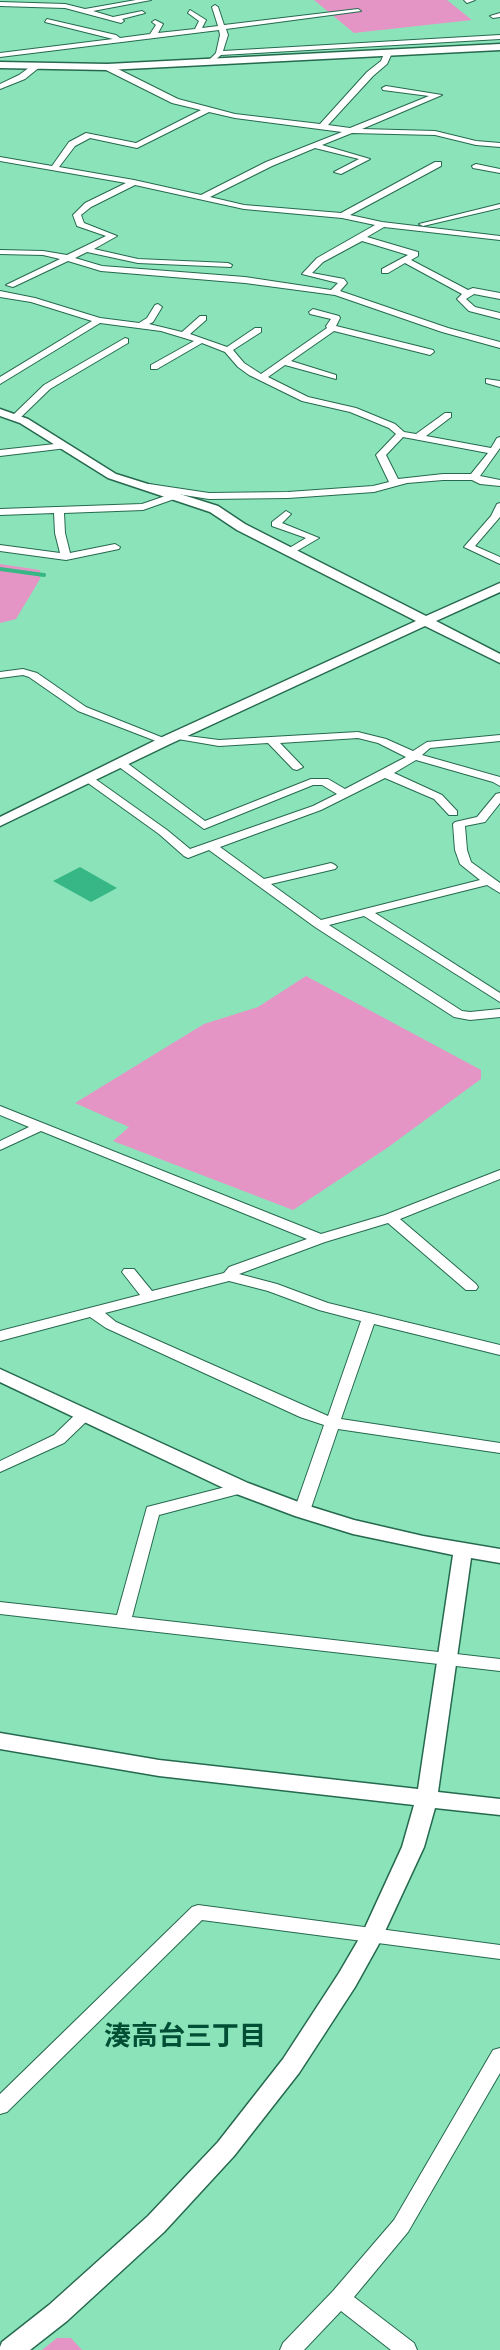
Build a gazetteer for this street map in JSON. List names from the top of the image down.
{
  "districts": ["湊高台三丁目"]
}
